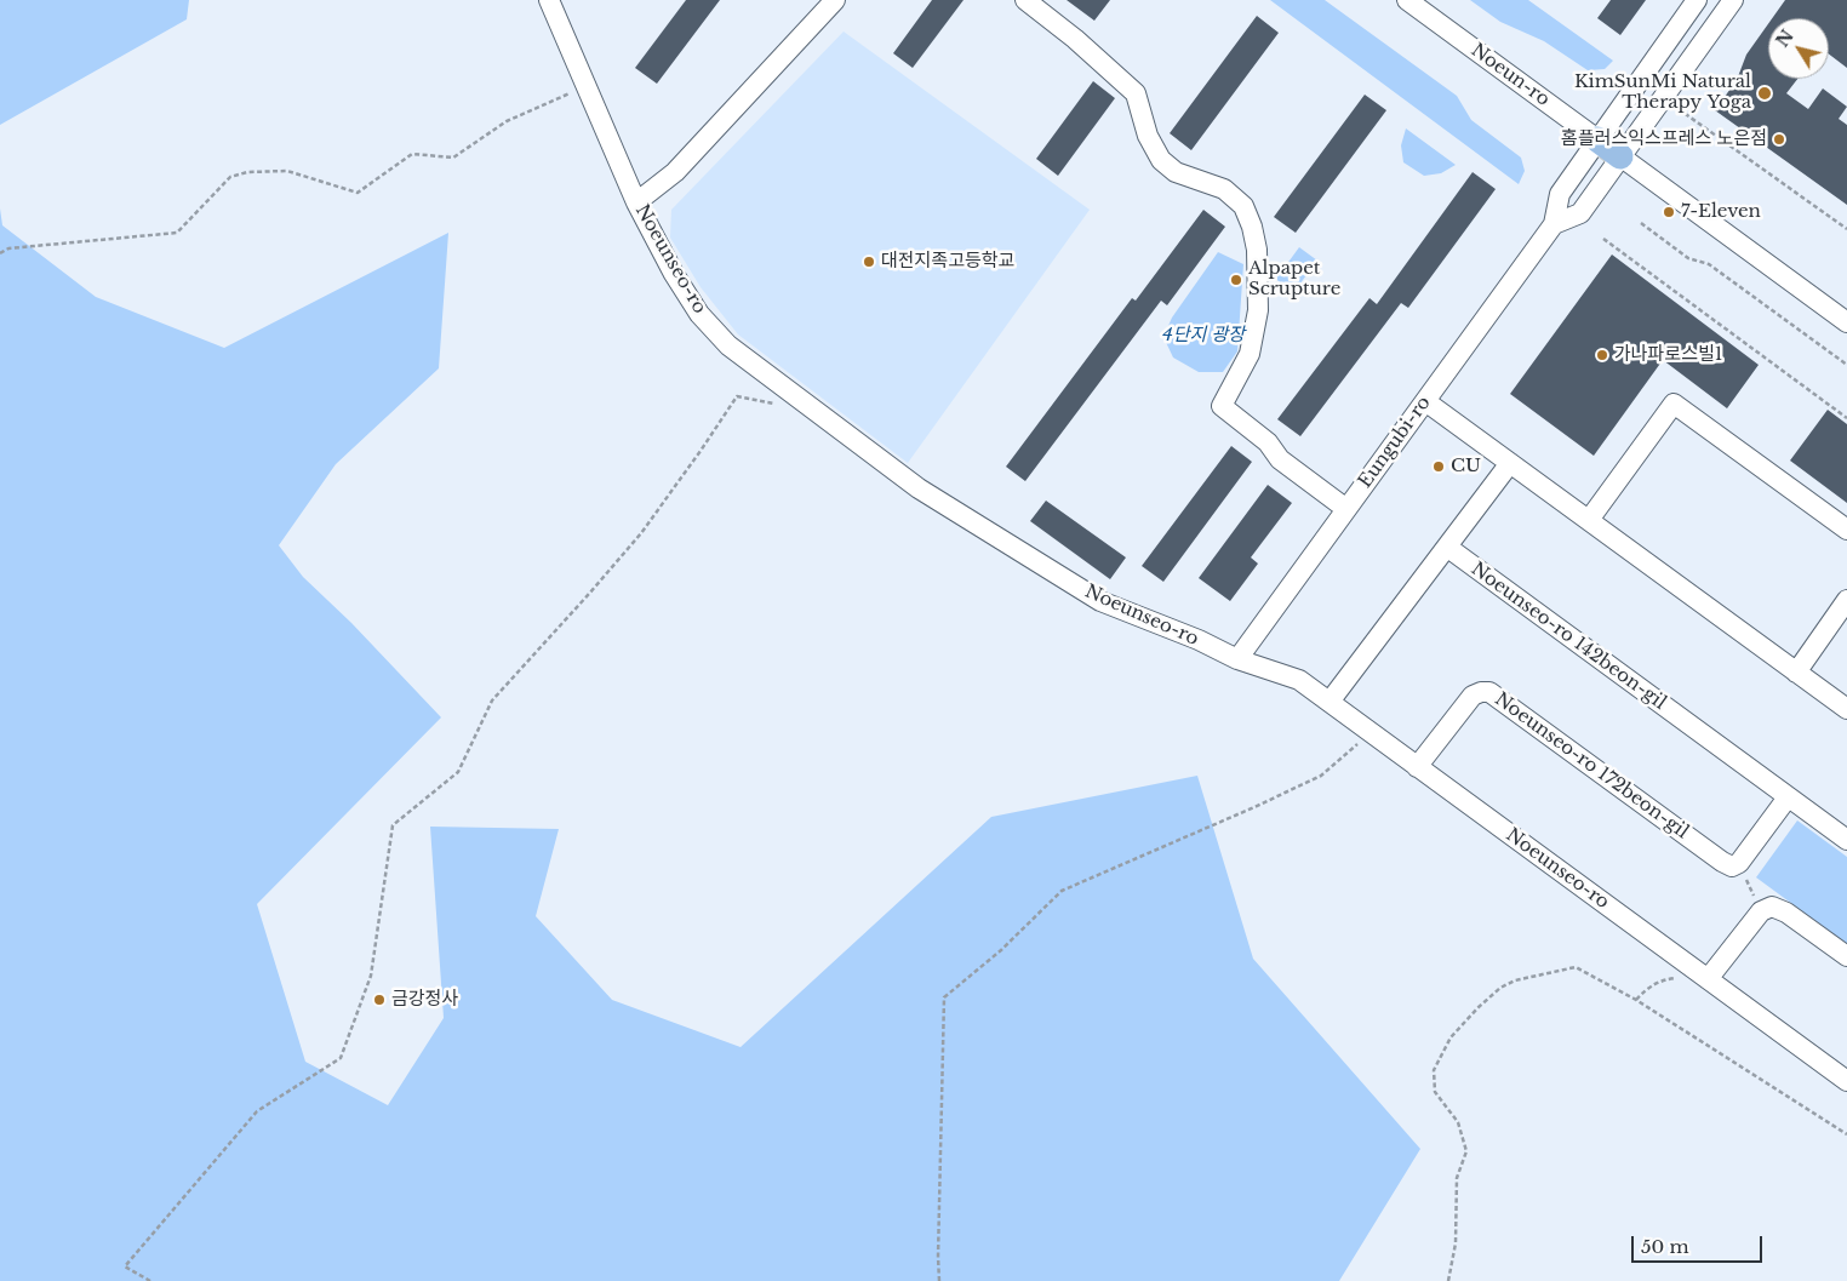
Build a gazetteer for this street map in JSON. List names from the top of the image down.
{
  "streets": {
    "main road": ["Noeun-ro"],
    "street": [
      "Noeunseo-ro",
      "Eungubi-ro",
      "Noeunseo-ro 142beon-gil",
      "Noeunseo-ro 172beon-gil"
    ]
  },
  "crossings": [
    ["Noeun-ro", "Eungubi-ro"],
    ["Noeunseo-ro", "Eungubi-ro"],
    ["Noeunseo-ro", "Noeunseo-ro 172beon-gil"]
  ],
  "parks": ["4단지 광장"],
  "places": [
    "KimSunMi Natural Therapy Yoga",
    "홈플러스익스프레스 노은점",
    "7-Eleven",
    "대전지족고등학교",
    "Alpapet Scrupture",
    "가나파로스빌1",
    "CU",
    "금강정사"
  ],
  "scale_bar": "50 m",
  "north": "top left"
}
